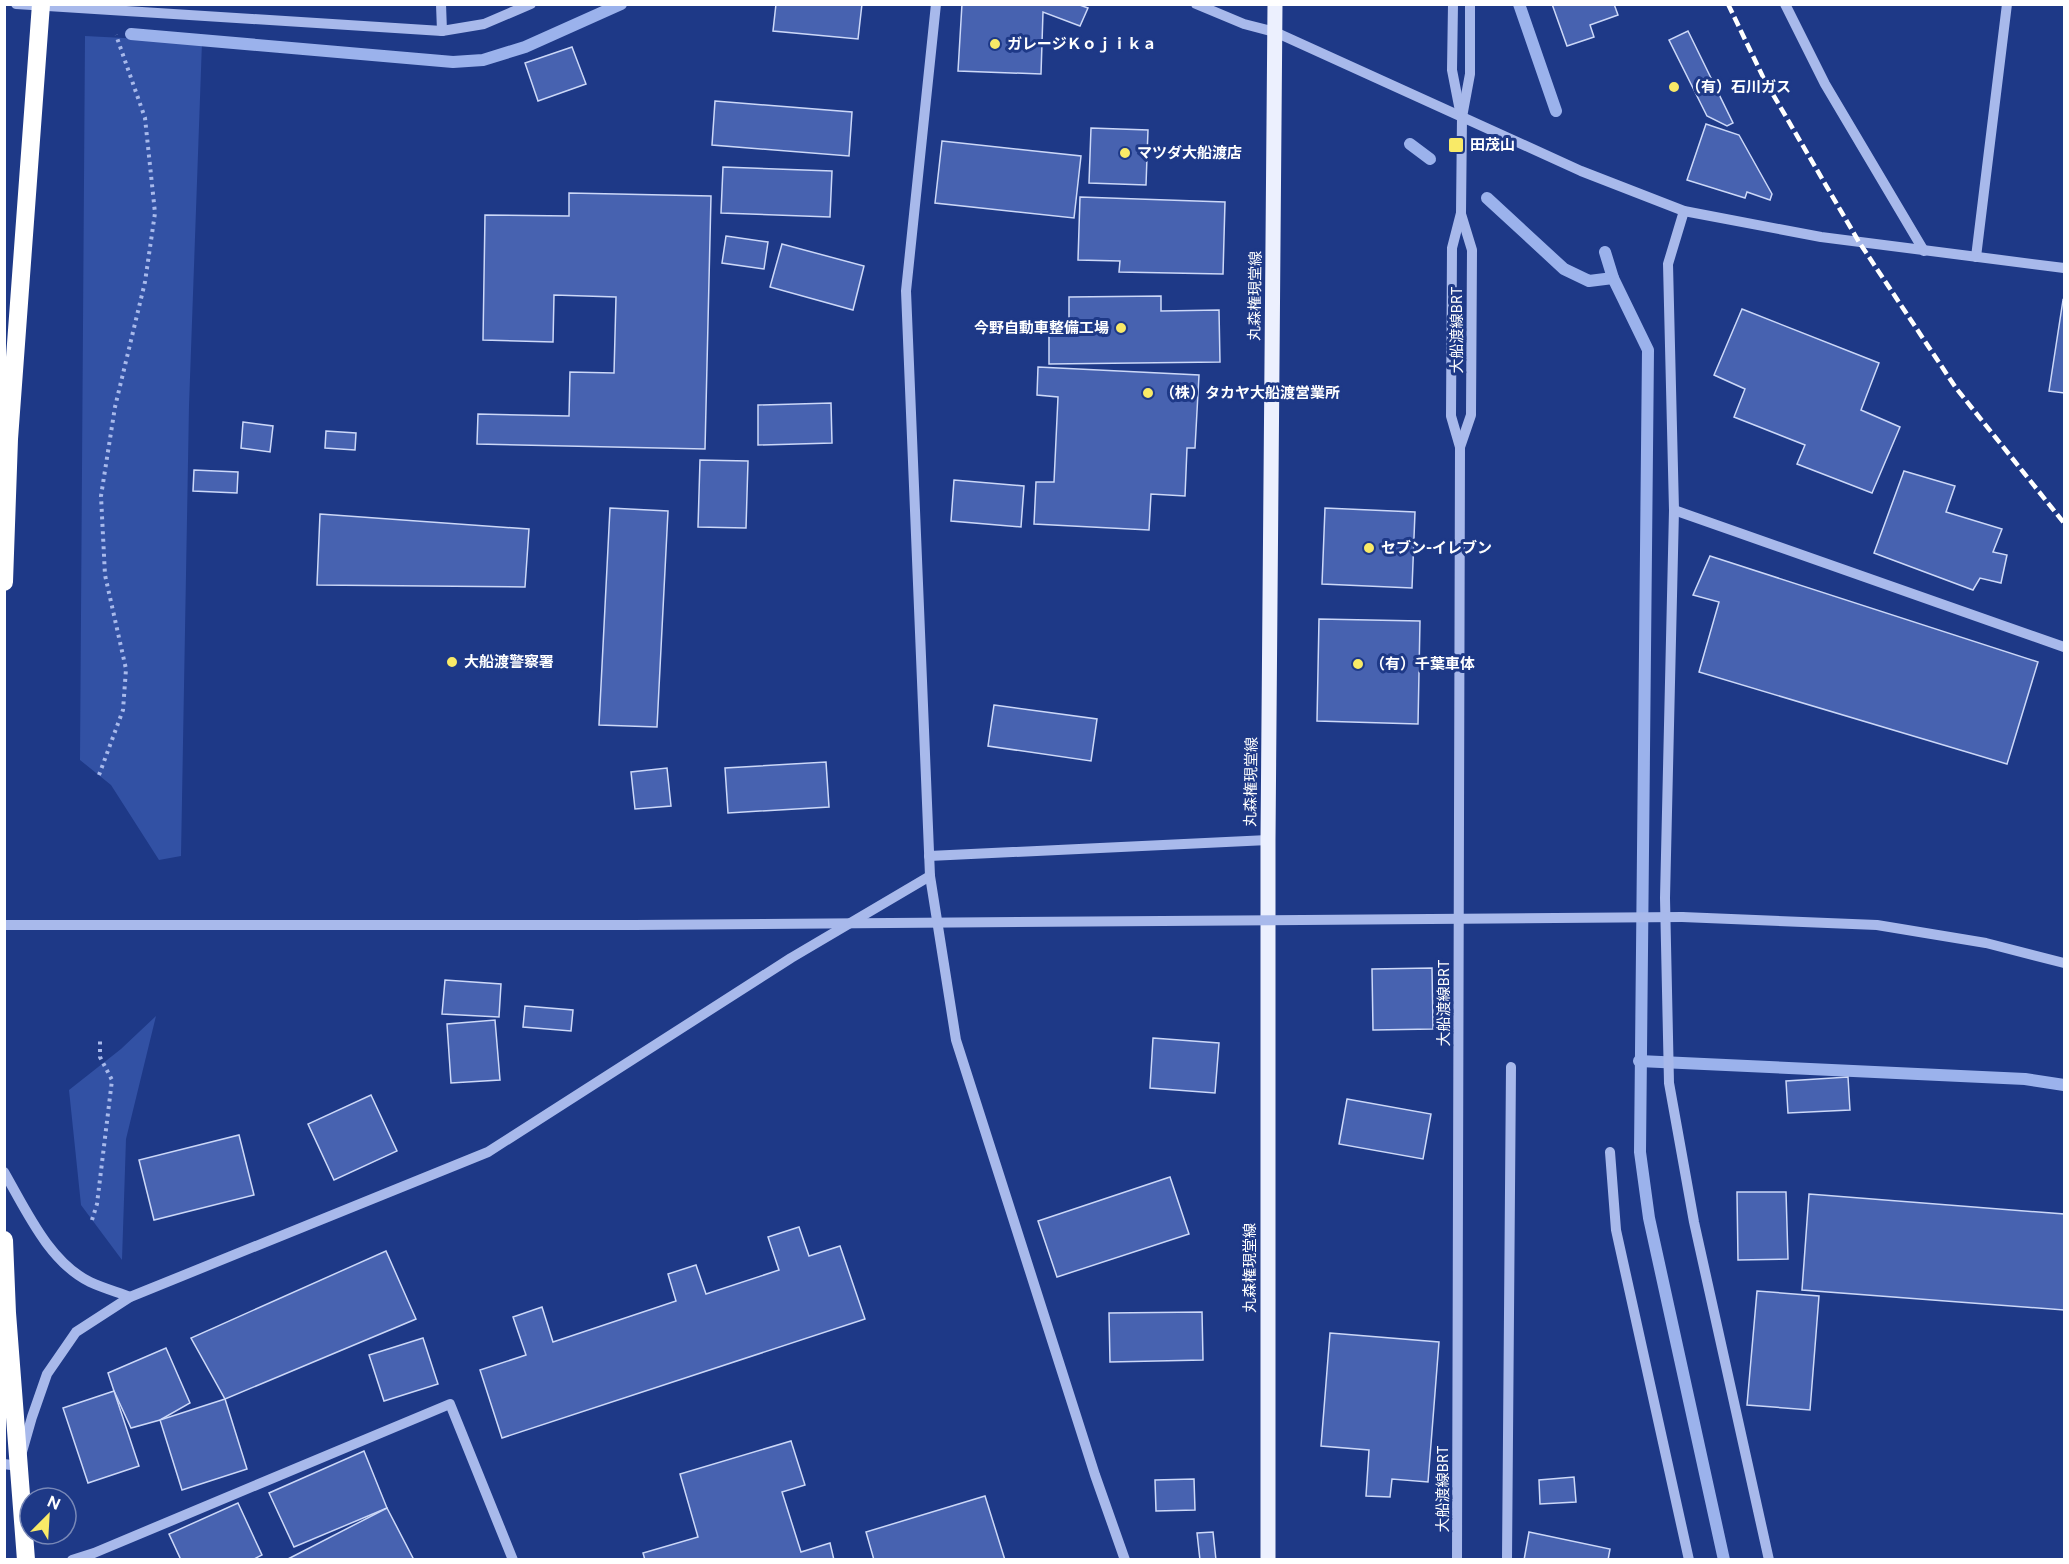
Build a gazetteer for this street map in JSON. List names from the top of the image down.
{
  "streets": {
    "main road": ["丸森権現堂線"],
    "street": ["大船渡線BRT"]
  },
  "places": {
    "other": [
      "ガレージＫｏｊｉｋａ",
      "（有）石川ガス",
      "マツダ大船渡店",
      "今野自動車整備工場",
      "（株）タカヤ大船渡営業所",
      "セブン-イレブン",
      "大船渡警察署",
      "（有）千葉車体"
    ],
    "transit": ["田茂山"]
  },
  "north": "top right"
}
